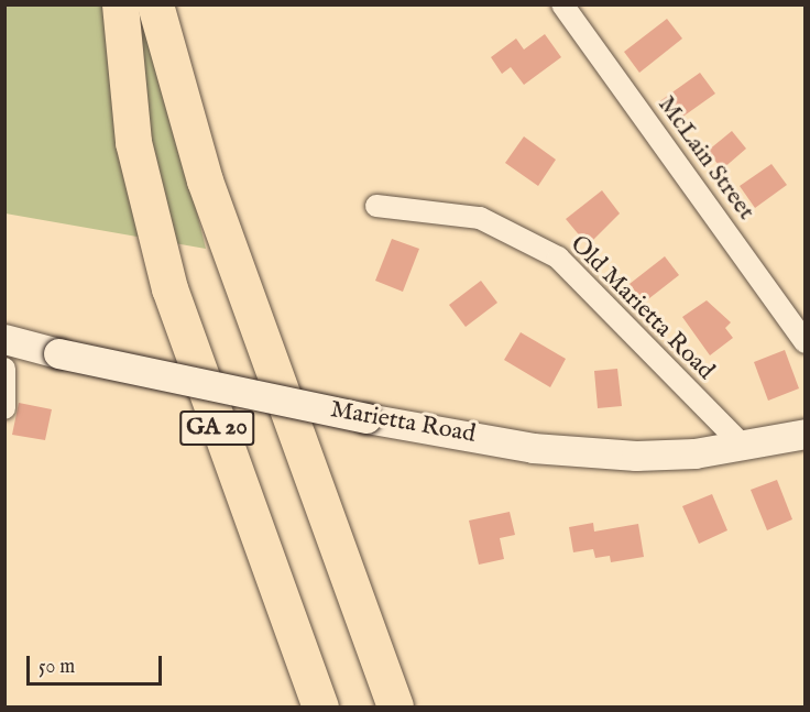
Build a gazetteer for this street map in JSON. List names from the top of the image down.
{
  "streets": {
    "highway": ["GA 20"],
    "street": ["McLain Street", "Old Marietta Road", "Marietta Road"]
  },
  "crossings": [
    ["Old Marietta Road", "Marietta Road"]
  ],
  "scale_bar": "50 m"
}
